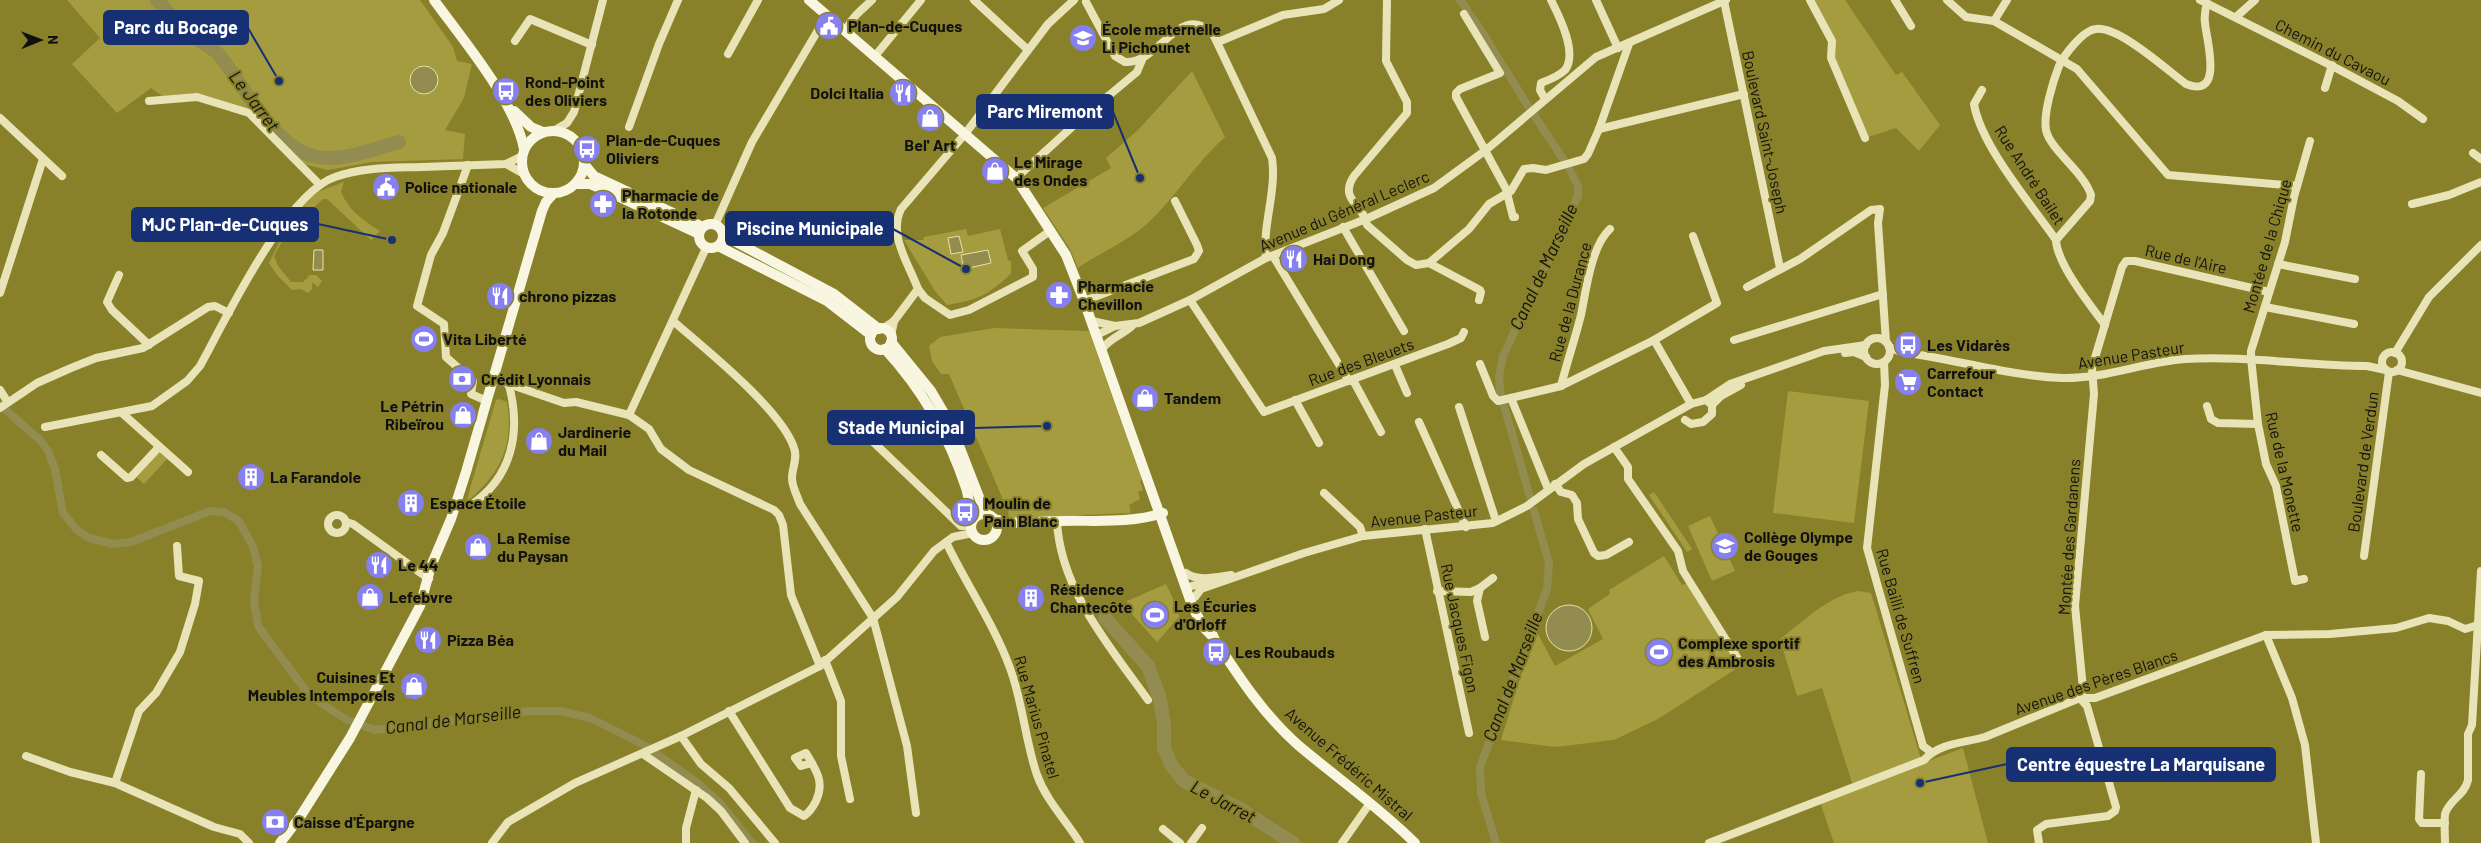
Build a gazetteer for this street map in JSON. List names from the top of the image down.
{
  "streets": {
    "street": [
      "Chemin du Cavaou",
      "Boulevard Saint-Joseph",
      "Rue André Bailet",
      "Avenue du Général Leclerc",
      "Montée de la Chique",
      "Rue de l'Aire",
      "Rue de la Durance",
      "Avenue Pasteur",
      "Rue des Bleuets",
      "Boulevard de Verdun",
      "Rue de la Monette",
      "Montée des Gardanens",
      "Rue Bailli de Suffren",
      "Rue Jacques Figon",
      "Avenue des Pères Blancs",
      "Rue Marius Pinatel",
      "Avenue Frédéric Mistral"
    ]
  },
  "crossings": [
    ["Rue André Bailet", "Rue de l'Aire"],
    ["Avenue du Général Leclerc", "Rue des Bleuets"],
    ["Avenue du Général Leclerc", "Avenue Frédéric Mistral"],
    ["Montée de la Chique", "Rue de l'Aire"],
    ["Montée de la Chique", "Avenue Pasteur"],
    ["Montée de la Chique", "Rue de la Monette"],
    ["Rue de l'Aire", "Avenue Pasteur"],
    ["Rue de l'Aire", "Montée des Gardanens"],
    ["Avenue Pasteur", "Boulevard de Verdun"],
    ["Avenue Pasteur", "Rue de la Monette"],
    ["Avenue Pasteur", "Montée des Gardanens"],
    ["Avenue Pasteur", "Rue Bailli de Suffren"],
    ["Avenue Pasteur", "Rue Jacques Figon"],
    ["Avenue Pasteur", "Avenue Frédéric Mistral"],
    ["Montée des Gardanens", "Avenue des Pères Blancs"],
    ["Rue Bailli de Suffren", "Avenue des Pères Blancs"]
  ],
  "water": ["Le Jarret", "Canal de Marseille"],
  "places": {
    "public building": ["Plan-de-Cuques", "Police nationale"],
    "school or university": ["École maternelle Li Pichounet", "Collège Olympe de Gouges"],
    "other": [
      "Parc du Bocage",
      "Parc Miremont",
      "MJC Plan-de-Cuques",
      "Piscine Municipale",
      "Stade Municipal",
      "Centre équestre La Marquisane"
    ],
    "bus stop": [
      "Rond-Point des Oliviers",
      "Plan-de-Cuques Oliviers",
      "Les Vidarès",
      "Moulin de Pain Blanc",
      "Les Roubauds"
    ],
    "restaurant": [
      "Dolci Italia",
      "Hai Dong",
      "chrono pizzas",
      "Le 44",
      "Pizza Béa"
    ],
    "shop": [
      "Bel' Art",
      "Le Mirage des Ondes",
      "Tandem",
      "Le Pétrin Ribeïrou",
      "Jardinerie du Mail",
      "La Remise du Paysan",
      "Lefebvre",
      "Cuisines Et Meubles Intemporels"
    ],
    "pharmacy": ["Pharmacie de la Rotonde", "Pharmacie Chevillon"],
    "sports": ["Vita Liberté", "Les Écuries d'Orloff", "Complexe sportif des Ambrosis"],
    "bank": ["Crédit Lyonnais", "Caisse d'Épargne"],
    "supermarket": ["Carrefour Contact"],
    "building": ["La Farandole", "Espace Étoile", "Résidence Chantecôte"]
  },
  "north": "right"
}
